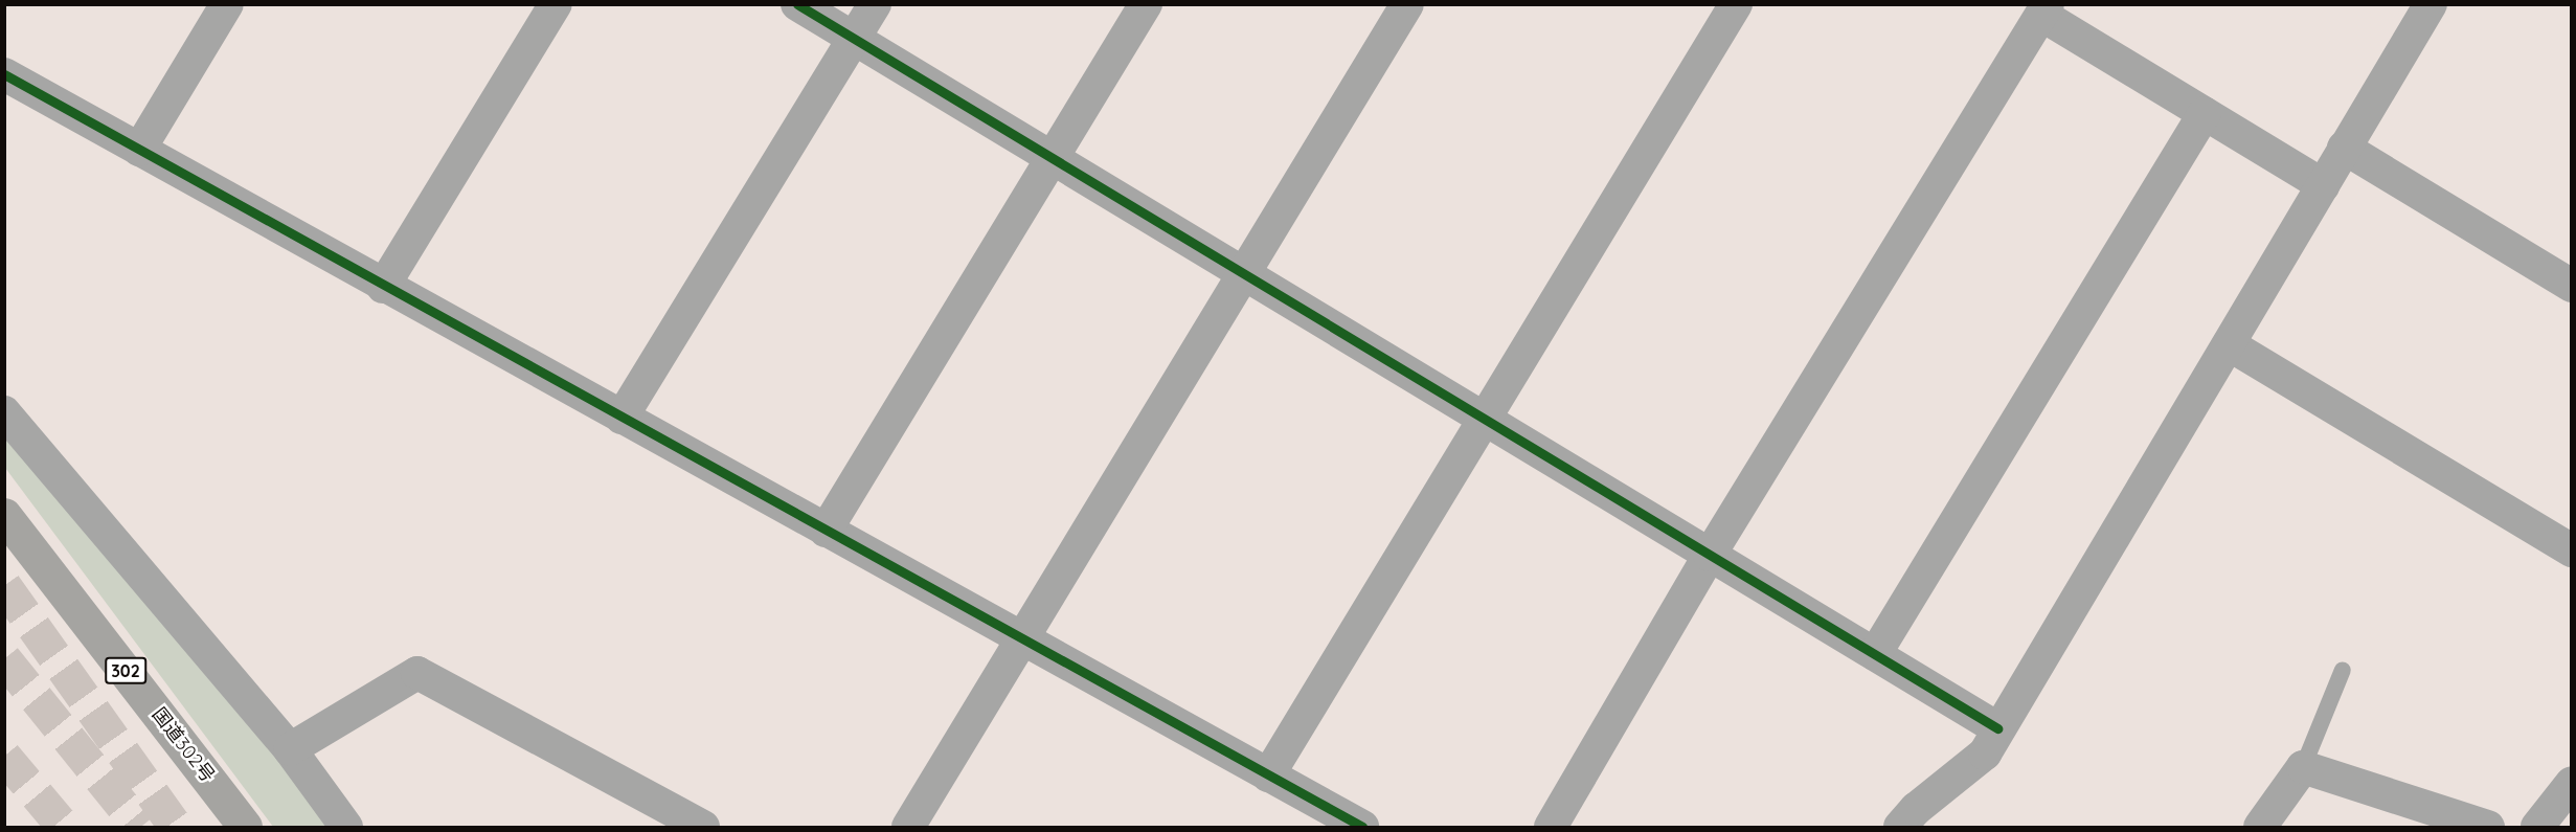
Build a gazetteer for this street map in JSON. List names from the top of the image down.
{
  "streets": {
    "highway": ["302", "国道302号"]
  }
}
